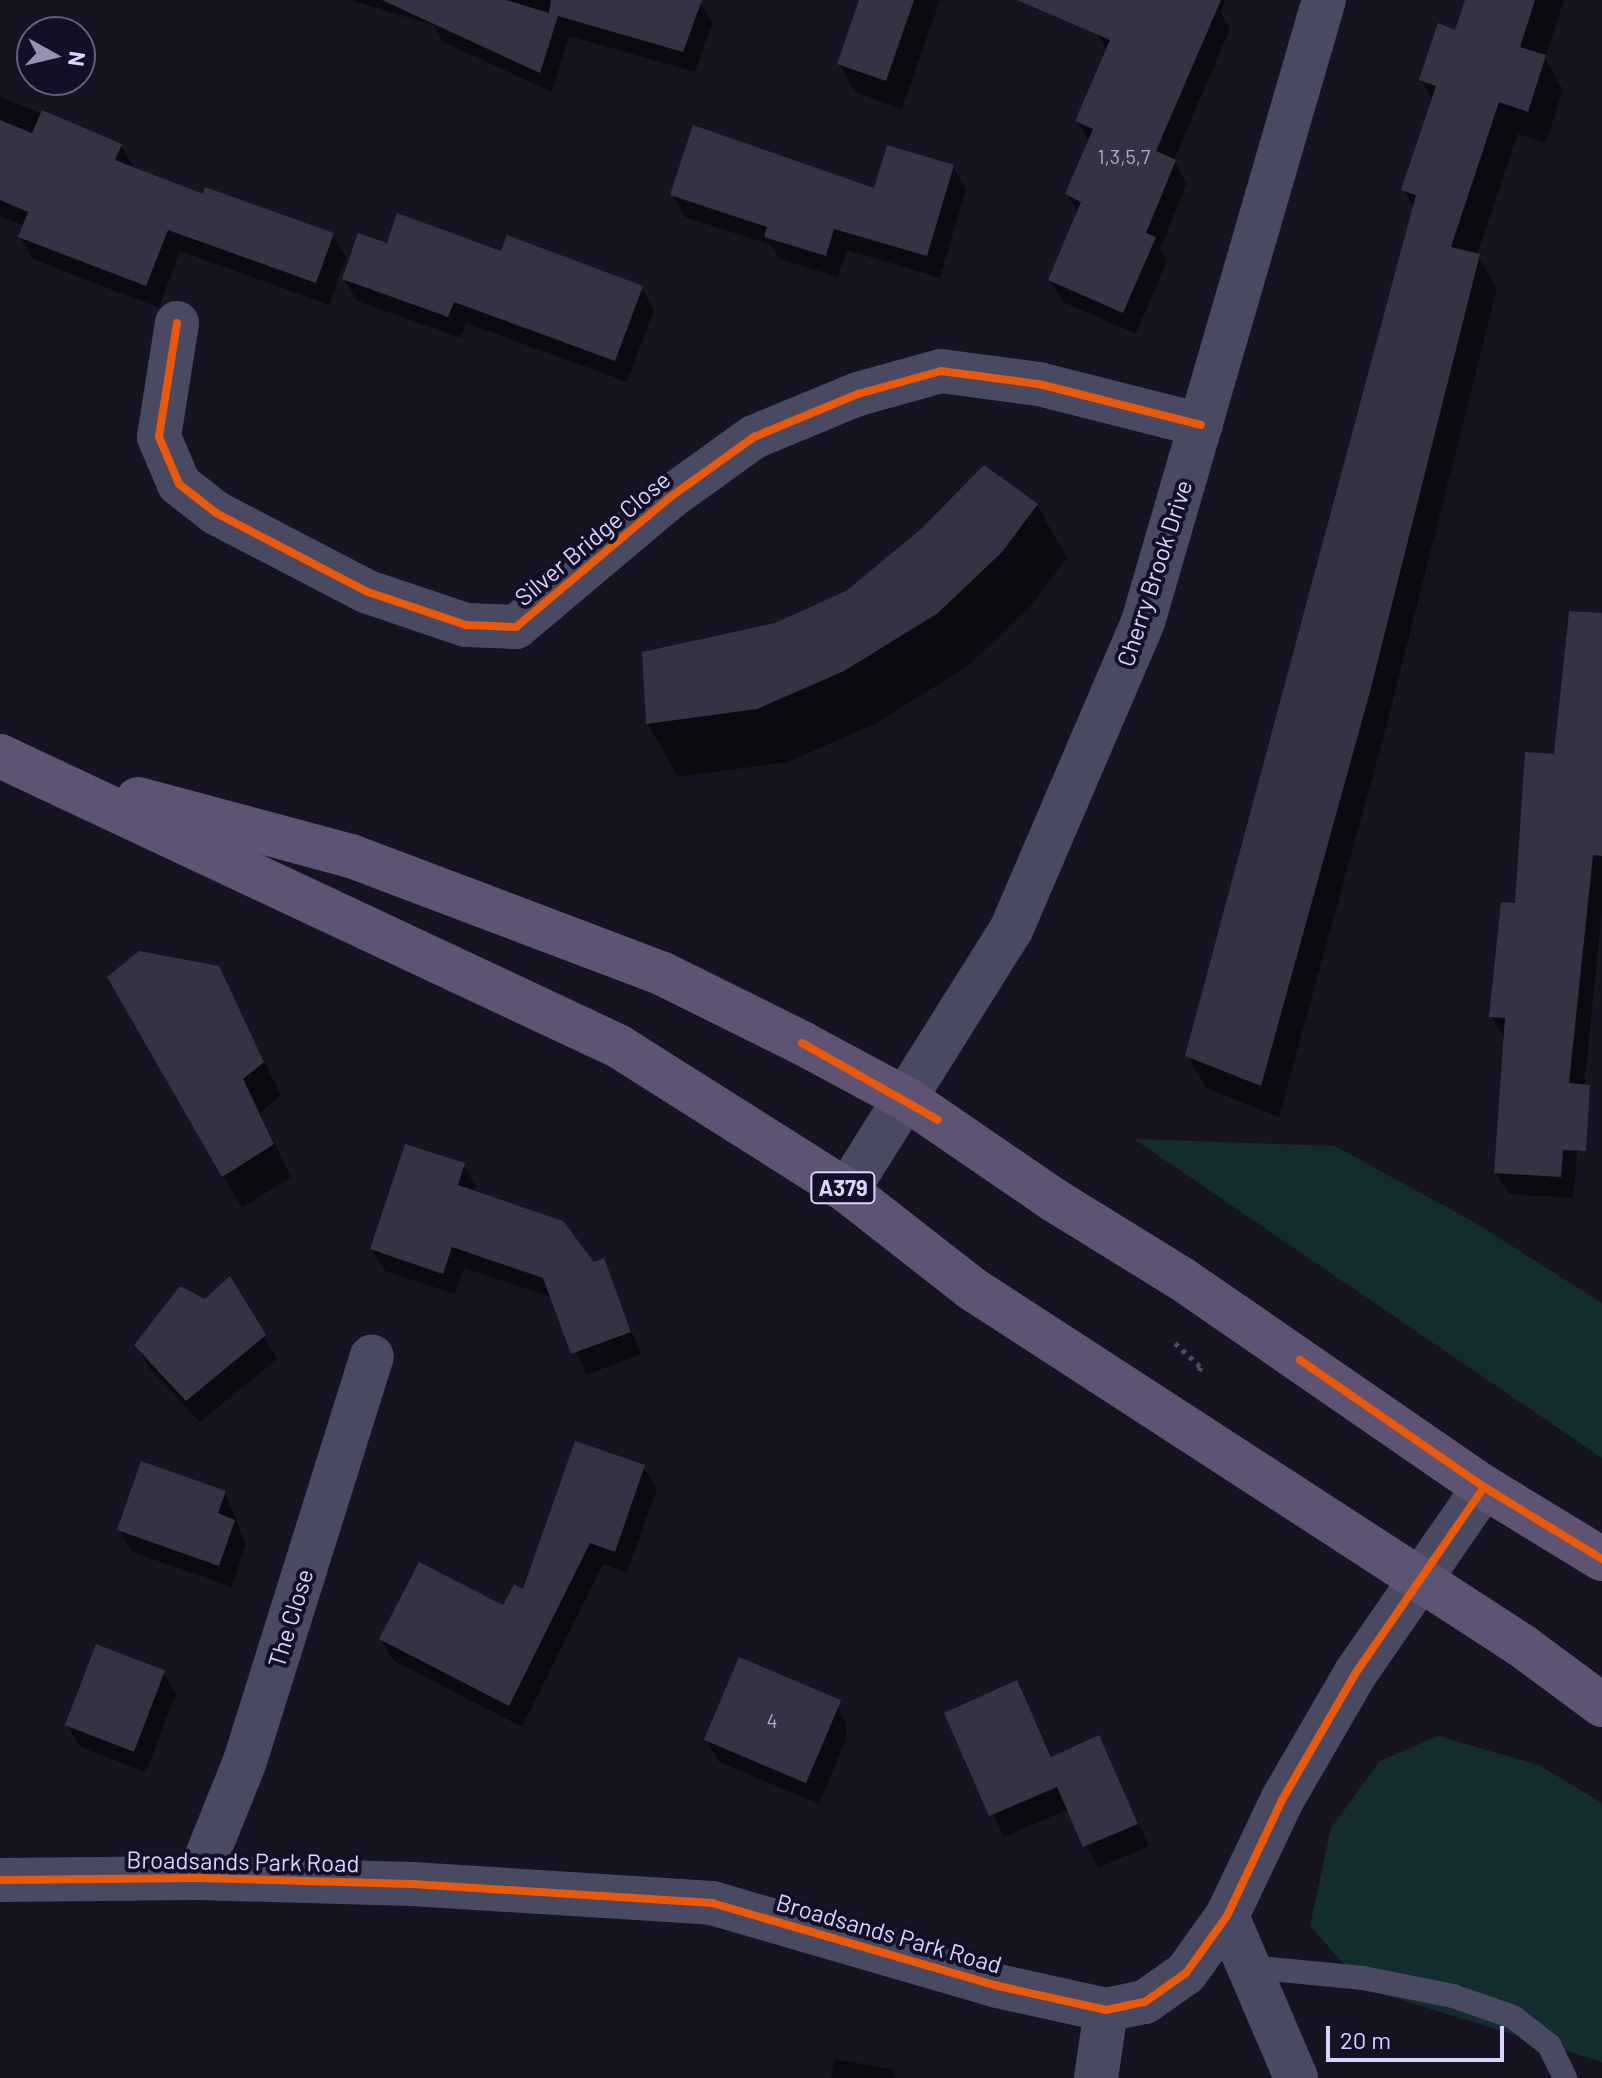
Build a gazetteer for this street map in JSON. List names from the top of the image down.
{
  "streets": {
    "main road": ["A379"],
    "street": [
      "Silver Bridge Close",
      "Cherry Brook Drive",
      "The Close",
      "Broadsands Park Road"
    ]
  },
  "crossings": [
    ["Silver Bridge Close", "Cherry Brook Drive"],
    ["Cherry Brook Drive", "A379"],
    ["A379", "Broadsands Park Road"],
    ["The Close", "Broadsands Park Road"]
  ],
  "house_numbers": ["1,3,5,7", "4"],
  "scale_bar": "20 m",
  "north": "right"
}
